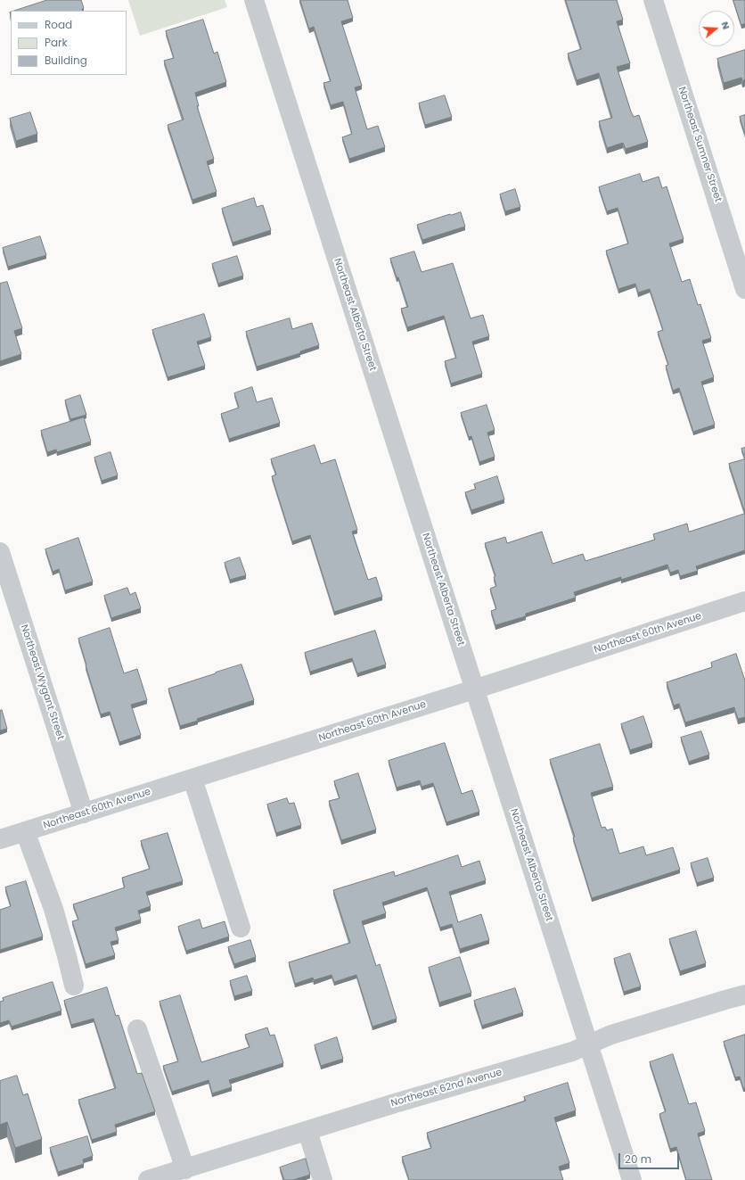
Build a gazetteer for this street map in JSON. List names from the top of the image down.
{
  "streets": {
    "street": [
      "Northeast Sumner Street",
      "Northeast Alberta Street",
      "Northeast 60th Avenue",
      "Northeast Wygant Street",
      "Northeast 62nd Avenue"
    ]
  },
  "crossings": [
    ["Northeast Alberta Street", "Northeast 60th Avenue"],
    ["Northeast Alberta Street", "Northeast 62nd Avenue"],
    ["Northeast 60th Avenue", "Northeast Wygant Street"]
  ],
  "legend": ["Road", "Park", "Building"],
  "scale_bar": "20 m",
  "north": "right"
}
